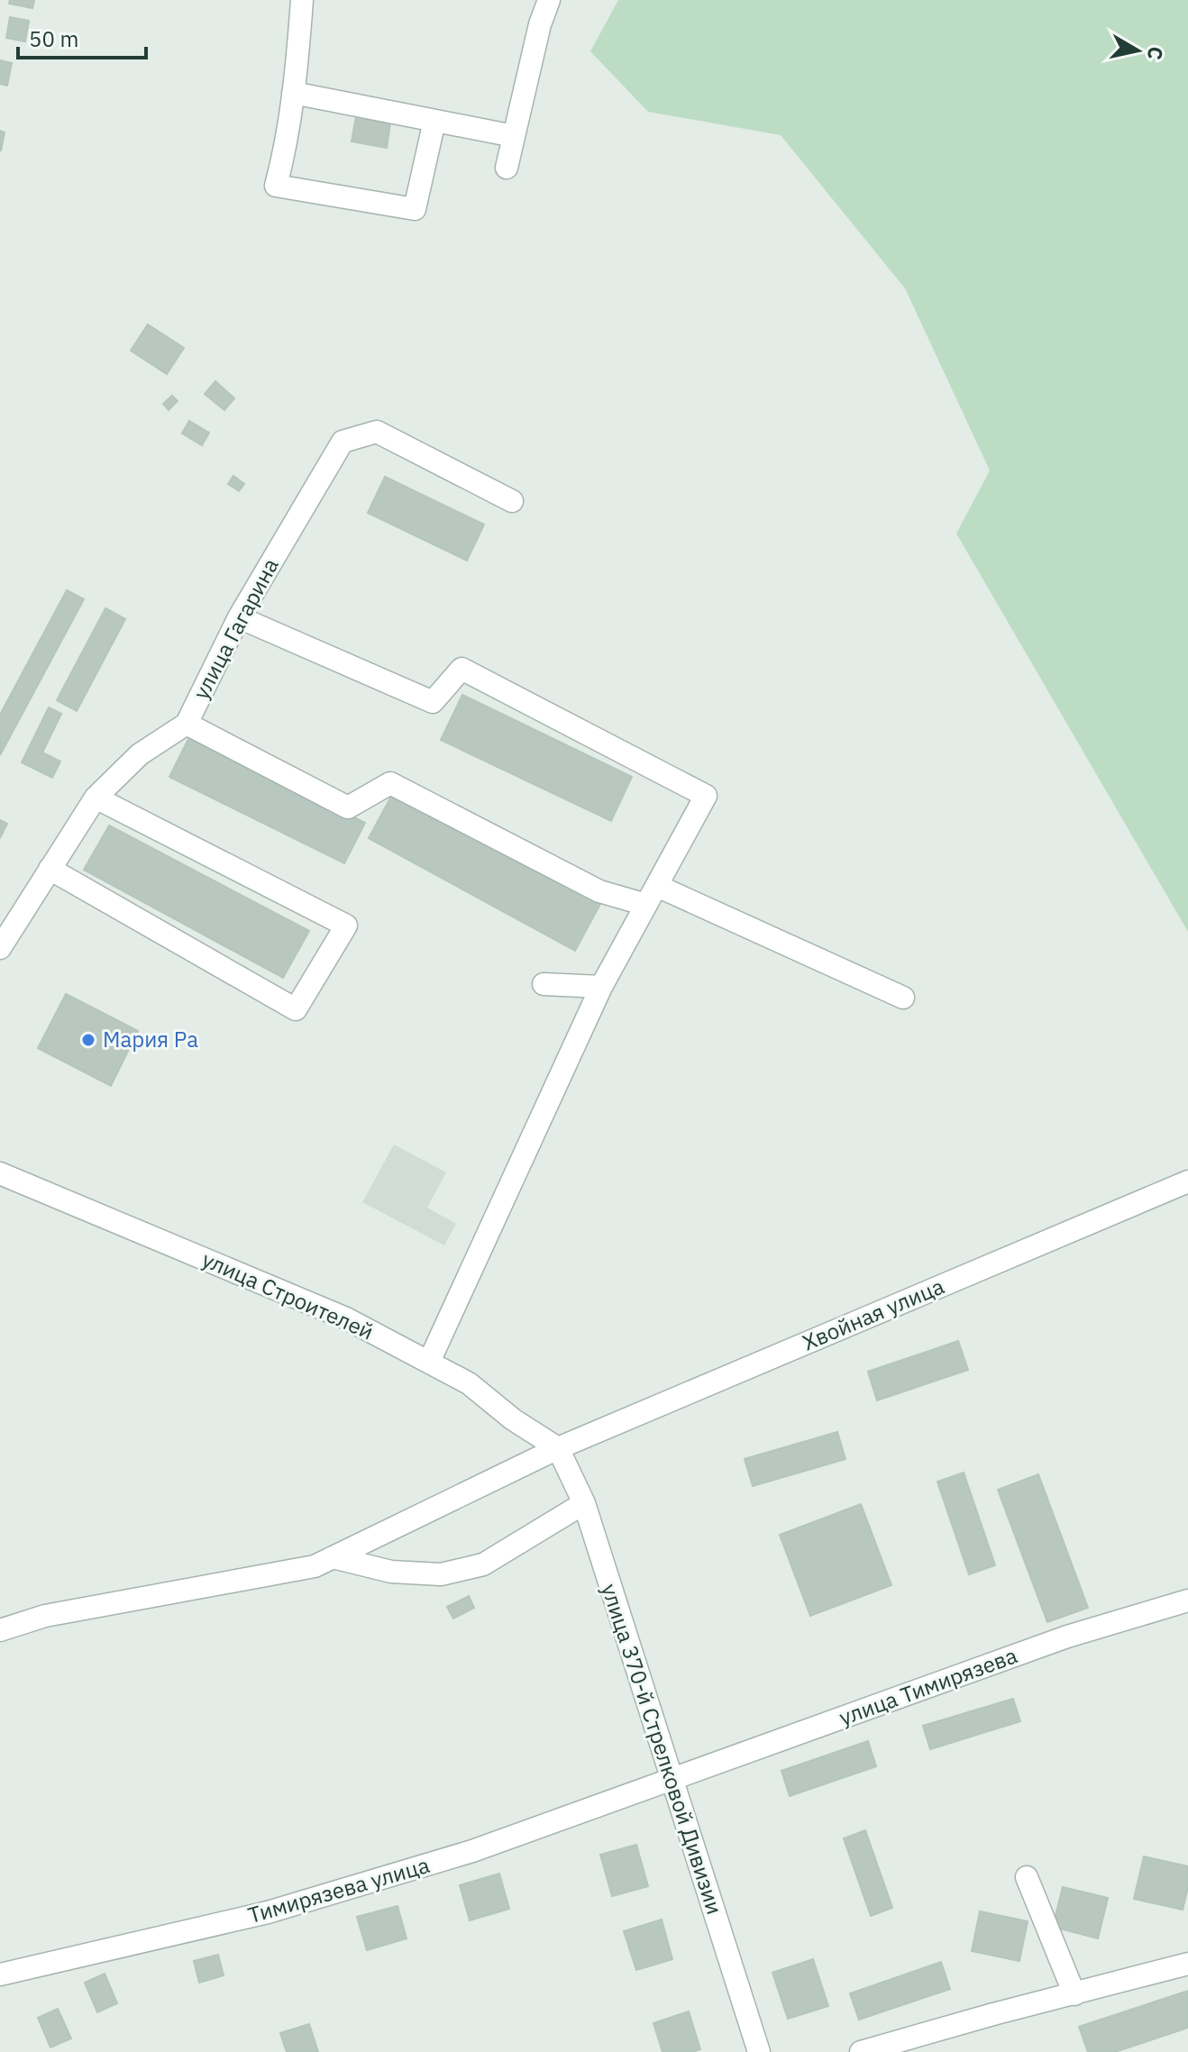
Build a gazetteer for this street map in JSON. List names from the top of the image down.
{
  "streets": {
    "street": [
      "улица Гагарина",
      "улица Строителей",
      "Хвойная улица",
      "улица Тимирязева",
      "улица 370-й Стрелковой Дивизии",
      "Тимирязева улица"
    ]
  },
  "crossings": [
    ["улица Строителей", "Хвойная улица"],
    ["улица Строителей", "улица 370-й Стрелковой Дивизии"],
    ["Хвойная улица", "улица 370-й Стрелковой Дивизии"],
    ["улица Тимирязева", "улица 370-й Стрелковой Дивизии"],
    ["улица Тимирязева", "Тимирязева улица"],
    ["улица 370-й Стрелковой Дивизии", "Тимирязева улица"]
  ],
  "places": ["Мария Ра"],
  "scale_bar": "50 m",
  "north": "right"
}
